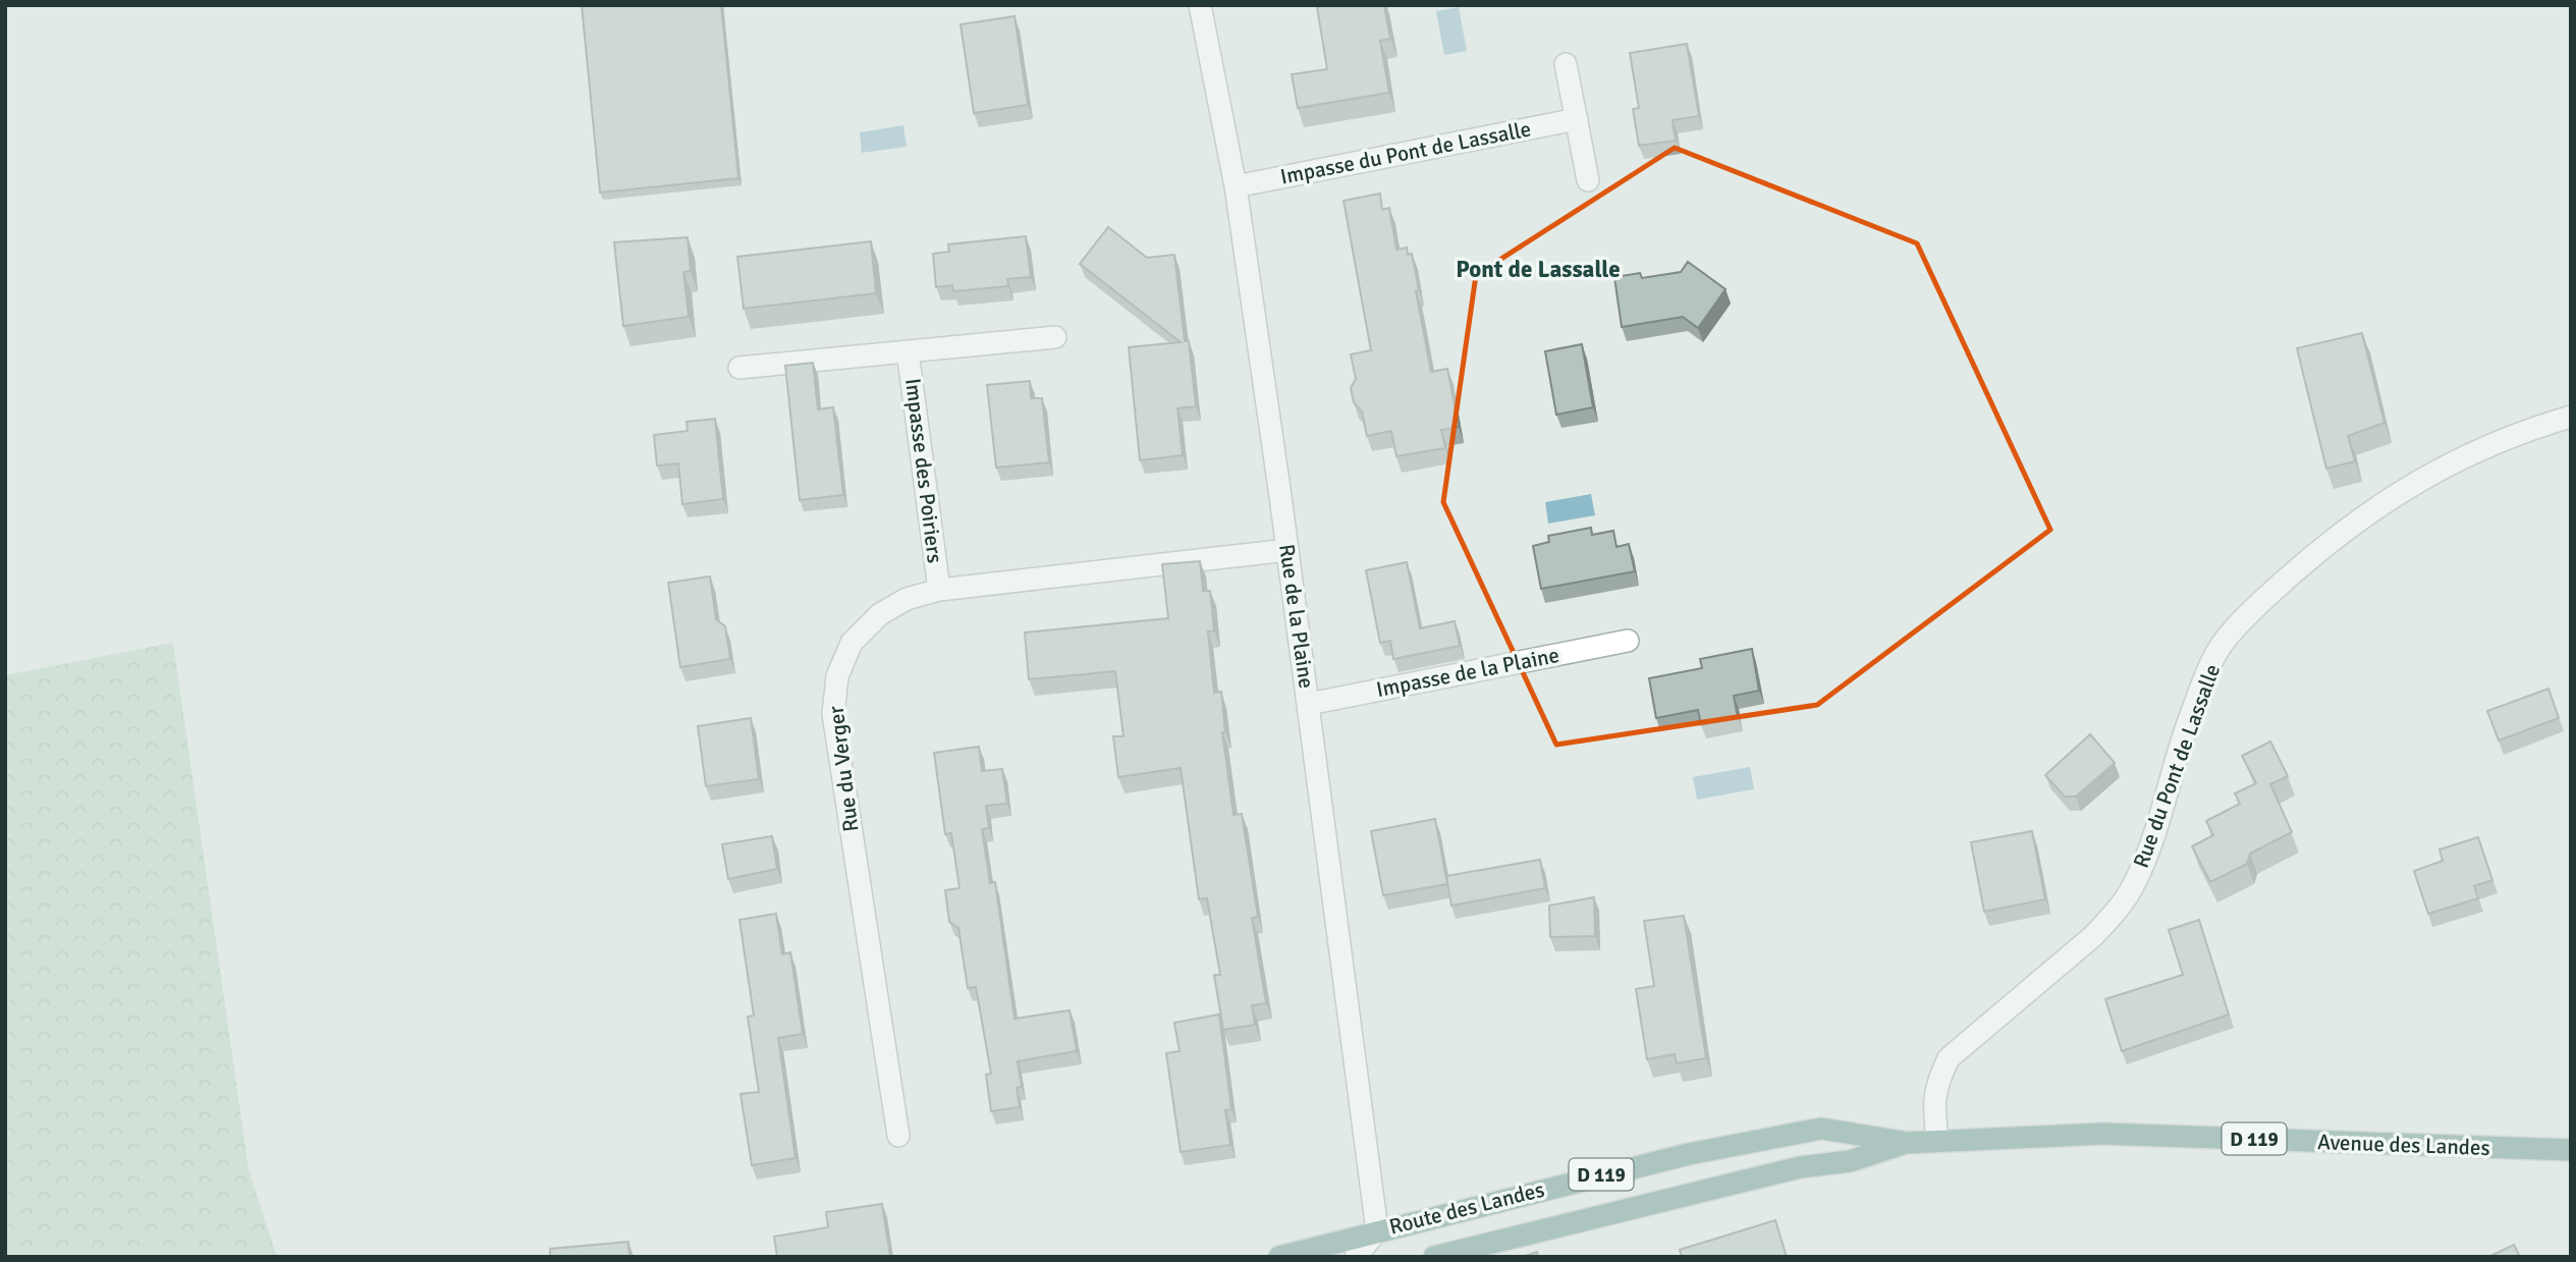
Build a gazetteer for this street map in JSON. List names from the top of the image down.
{
  "streets": {
    "main road": ["D 119", "Avenue des Landes", "Route des Landes"],
    "street": [
      "Impasse du Pont de Lassalle",
      "Impasse des Poiriers",
      "Rue de la Plaine",
      "Impasse de la Plaine",
      "Rue du Pont de Lassalle",
      "Rue du Verger"
    ]
  },
  "crossings": [
    ["Impasse du Pont de Lassalle", "Rue de la Plaine"],
    ["Impasse des Poiriers", "Rue du Verger"],
    ["Rue de la Plaine", "Impasse de la Plaine"],
    ["Rue de la Plaine", "Rue du Verger"],
    ["Rue de la Plaine", "Route des Landes"],
    ["Rue du Pont de Lassalle", "Avenue des Landes"],
    ["Rue du Pont de Lassalle", "Route des Landes"],
    ["Avenue des Landes", "Route des Landes"]
  ],
  "districts": ["Pont de Lassalle"]
}
